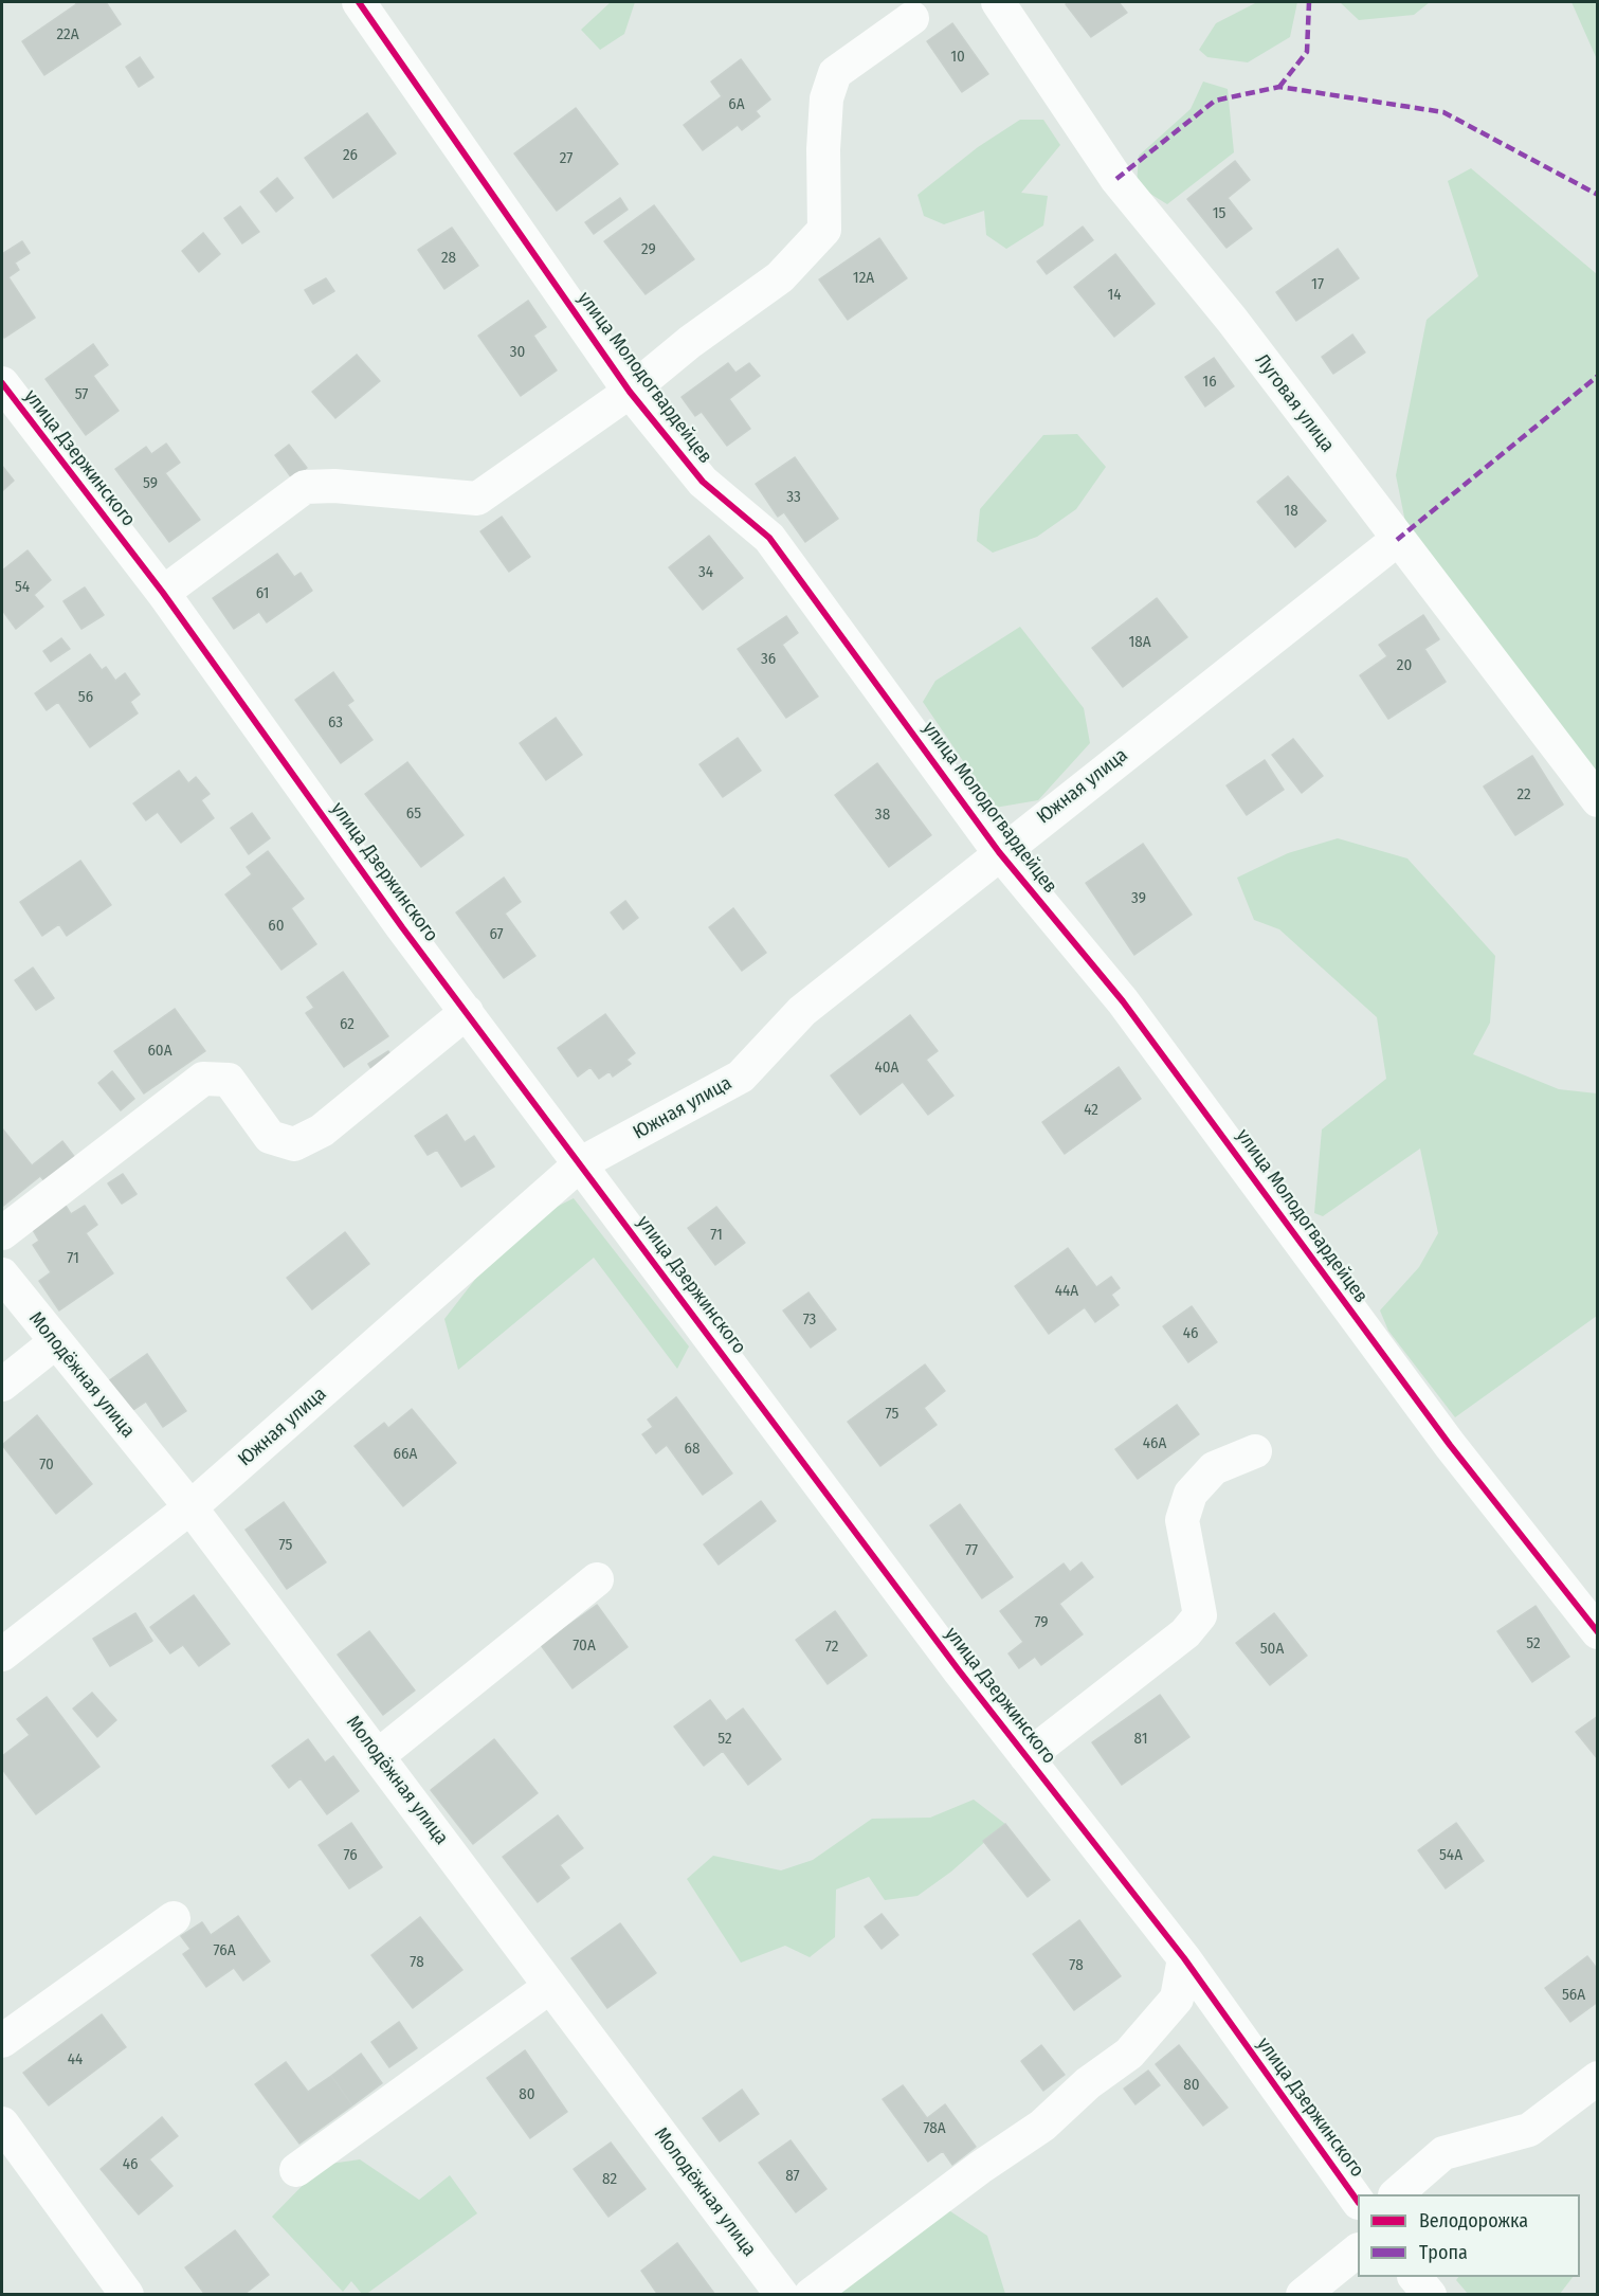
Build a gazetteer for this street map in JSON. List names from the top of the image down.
{
  "streets": {
    "street": [
      "улица Молодогвардейцев",
      "Луговая улица",
      "улица Дзержинского",
      "Южная улица",
      "Молодёжная улица"
    ]
  },
  "crossings": [
    ["улица Молодогвардейцев", "Южная улица"],
    ["Луговая улица", "Южная улица"],
    ["улица Дзержинского", "Южная улица"],
    ["Южная улица", "Молодёжная улица"]
  ],
  "house_numbers": [
    "22А",
    "10",
    "6А",
    "26",
    "27",
    "15",
    "29",
    "28",
    "12А",
    "17",
    "14",
    "30",
    "16",
    "57",
    "59",
    "33",
    "18",
    "34",
    "54",
    "61",
    "18А",
    "36",
    "20",
    "56",
    "63",
    "22",
    "65",
    "38",
    "39",
    "60",
    "67",
    "62",
    "60А",
    "40А",
    "42",
    "71",
    "71",
    "44А",
    "73",
    "46",
    "75",
    "46А",
    "68",
    "66А",
    "70",
    "75",
    "77",
    "79",
    "52",
    "70А",
    "72",
    "50А",
    "52",
    "81",
    "76",
    "54А",
    "76А",
    "78",
    "78",
    "56А",
    "44",
    "80",
    "80",
    "78А",
    "46",
    "87",
    "82"
  ],
  "legend": ["Велодорожка", "Тропа"]
}
